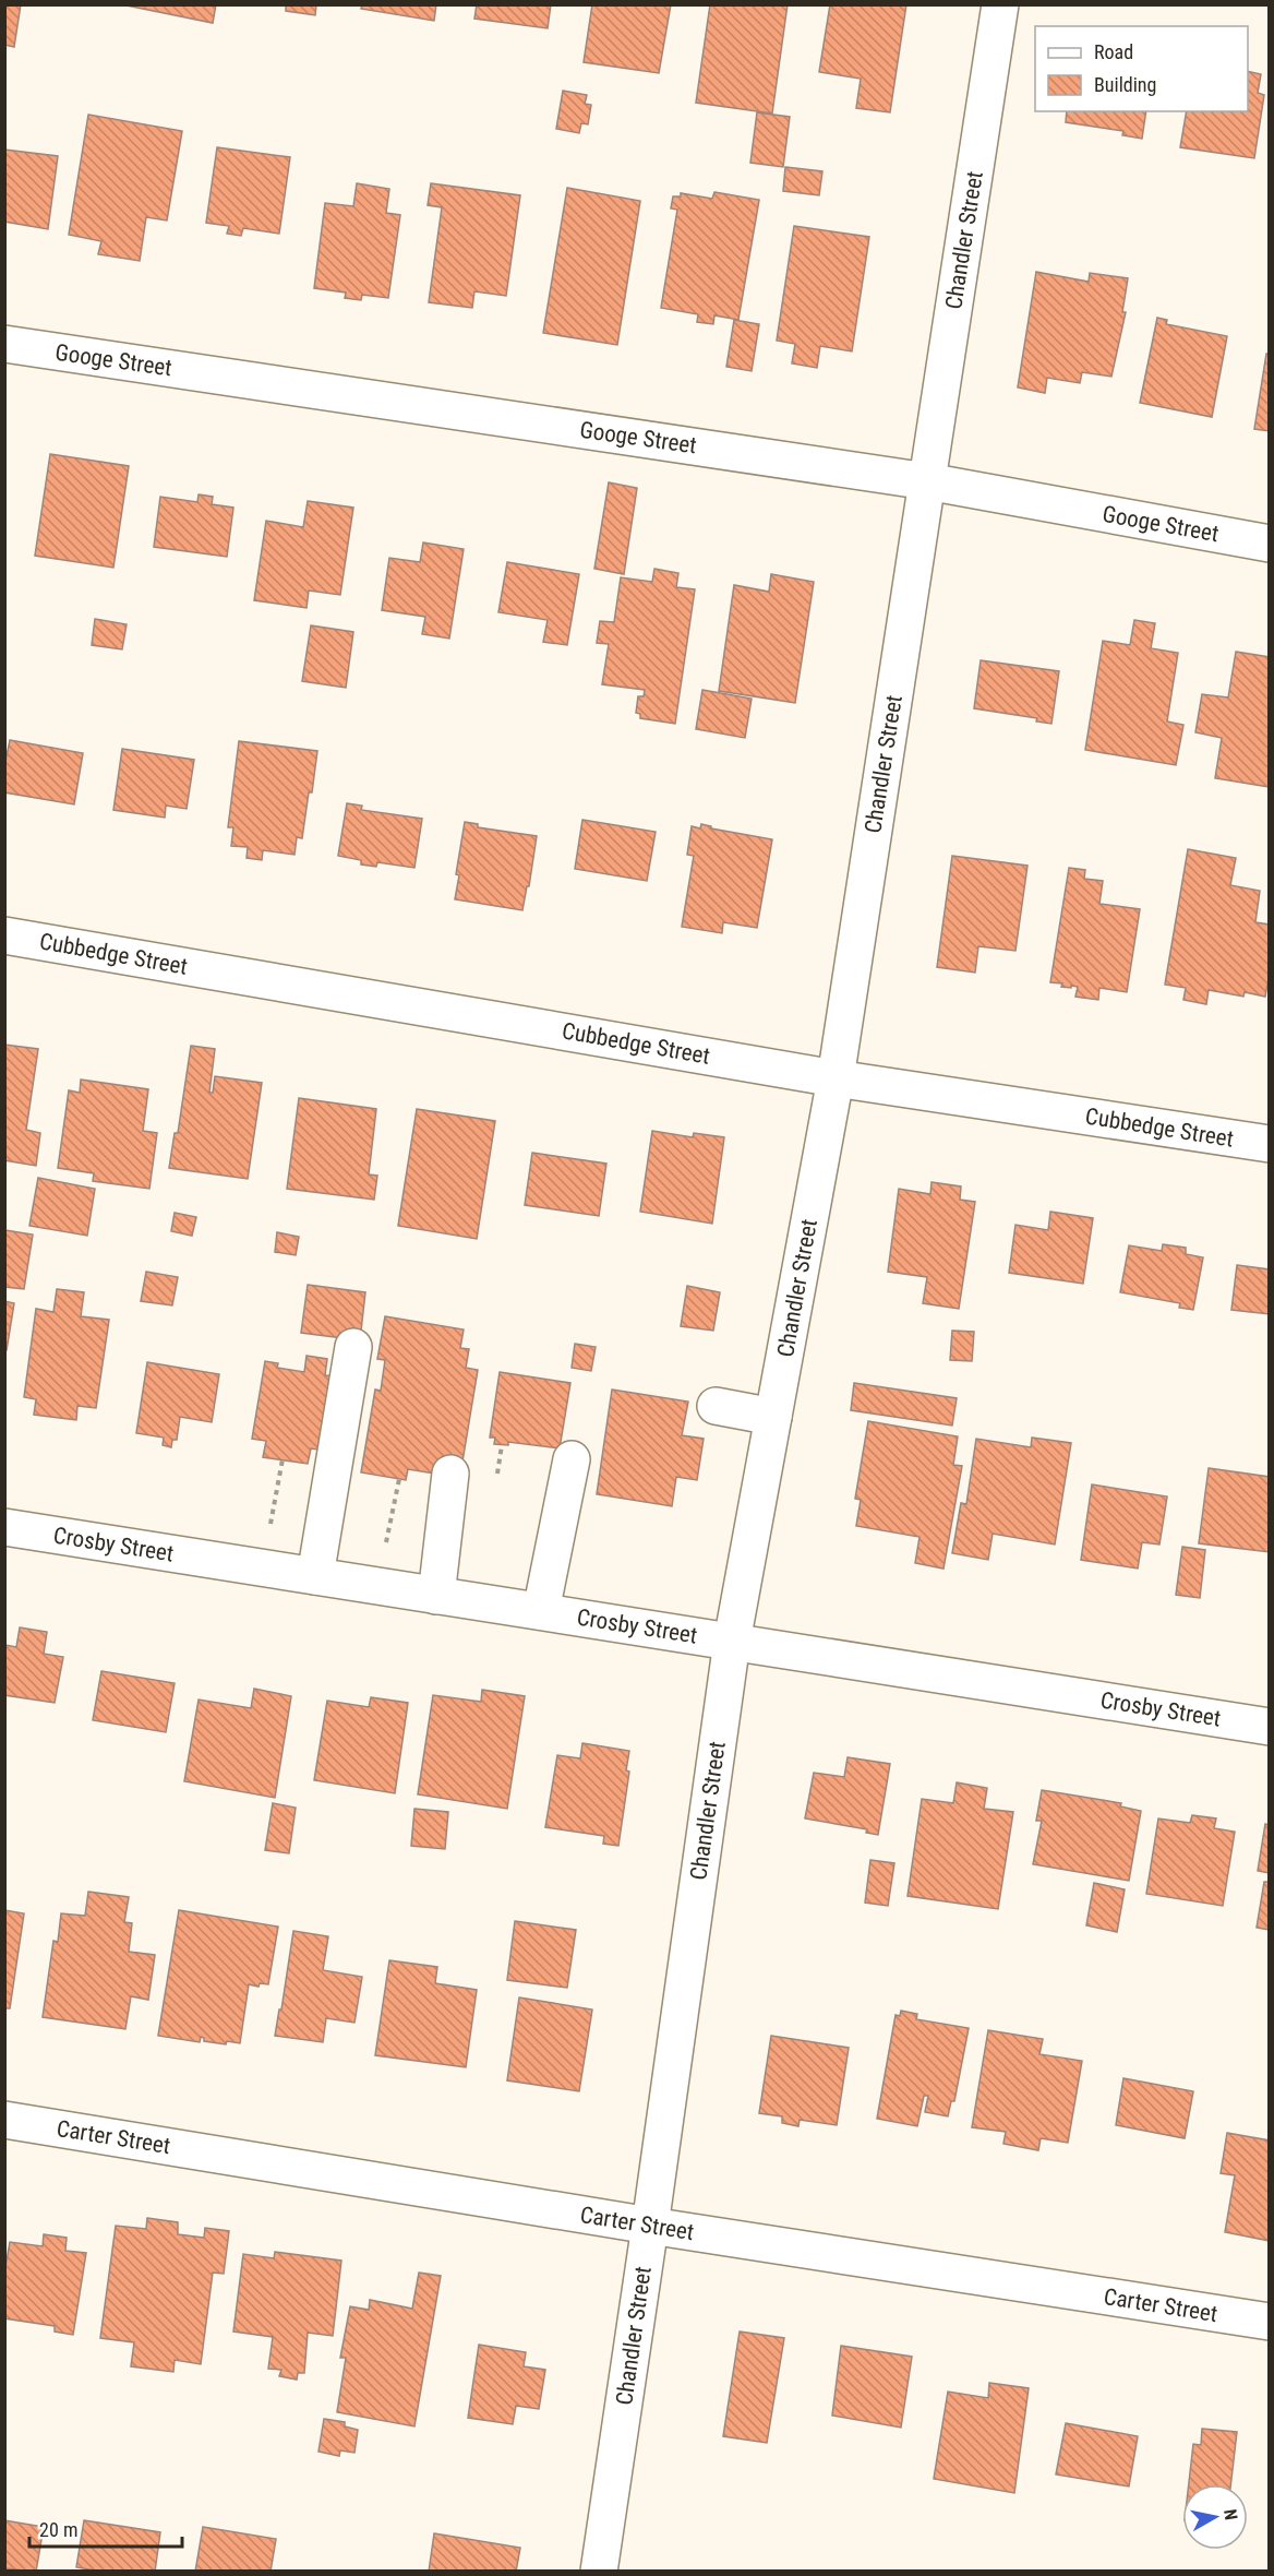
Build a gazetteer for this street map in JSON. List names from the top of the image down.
{
  "streets": {
    "street": [
      "Chandler Street",
      "Googe Street",
      "Cubbedge Street",
      "Crosby Street",
      "Carter Street"
    ]
  },
  "crossings": [
    ["Chandler Street", "Googe Street"],
    ["Chandler Street", "Cubbedge Street"],
    ["Chandler Street", "Crosby Street"],
    ["Chandler Street", "Carter Street"]
  ],
  "legend": ["Road", "Building"],
  "scale_bar": "20 m",
  "north": "right"
}
